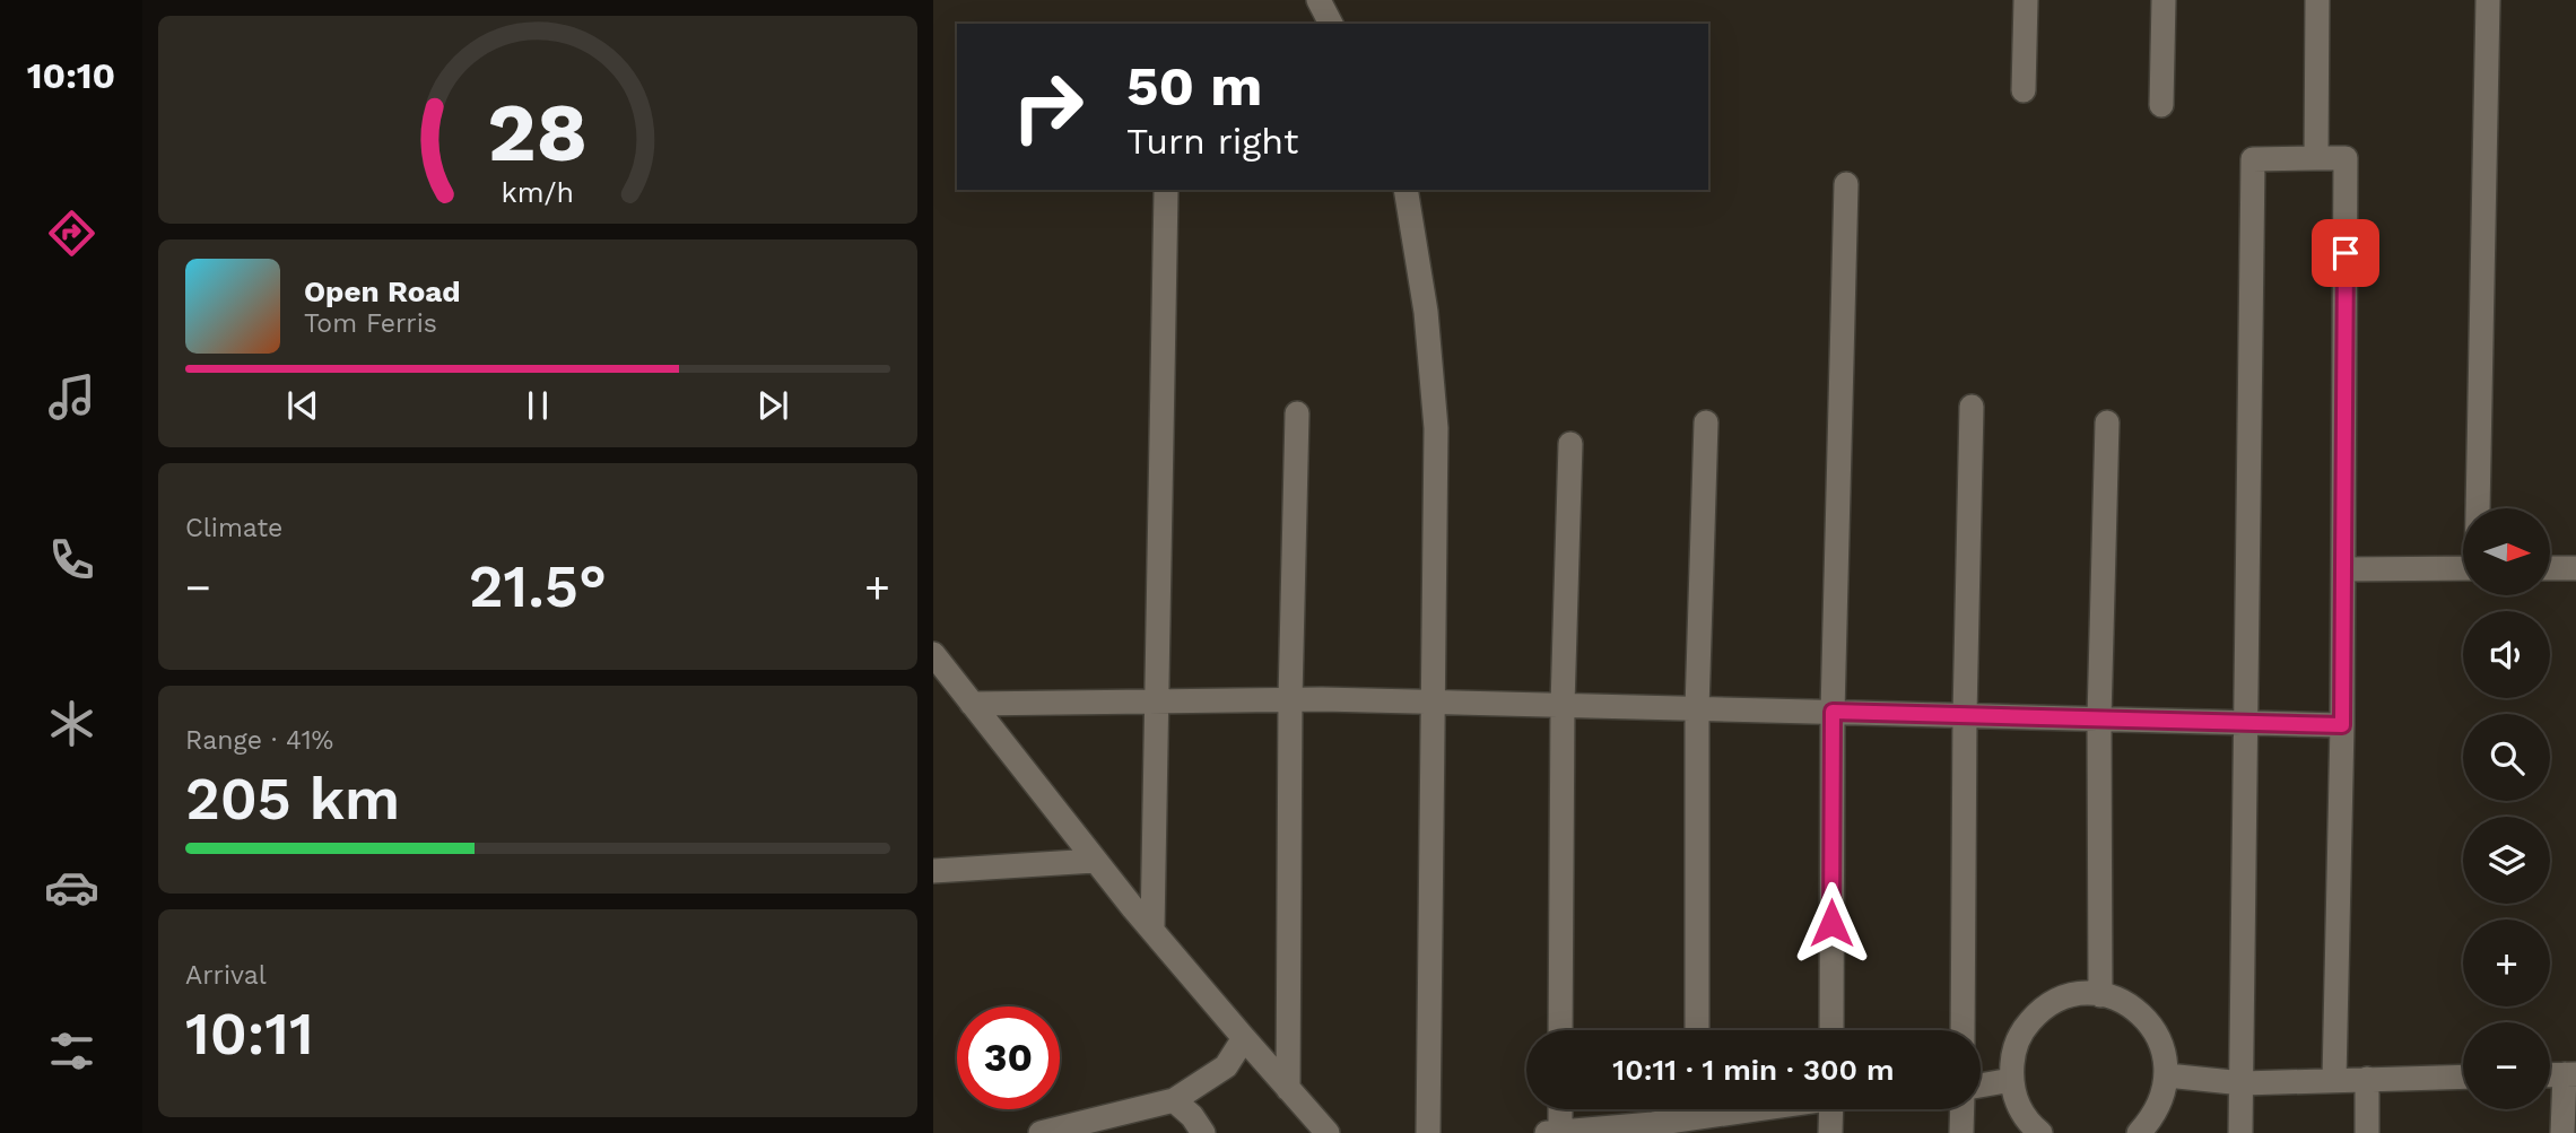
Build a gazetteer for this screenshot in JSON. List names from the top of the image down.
{
  "north": "right",
  "page": {
    "tabs": "10:10",
    "turn": ["50 m", "Turn right"],
    "song": ["Open Road", "Tom Ferris"],
    "tile": [
      "Climate",
      ["Range · 41%", "205 km"],
      ["Arrival", "10:11"]
    ],
    "map_buttons": ["+", "−"],
    "heat": ["−", "21.5°", "+"],
    "limit": "30",
    "trip": "10:11 · 1 min · 300 m",
    "gauge": ["28", "km/h"]
  }
}
